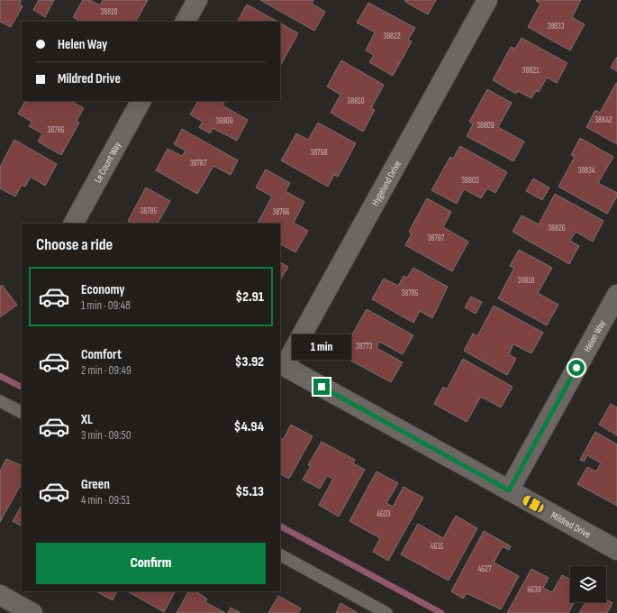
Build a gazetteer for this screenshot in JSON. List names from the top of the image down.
{
  "streets": {
    "street": [
      "Le Count Way",
      "Hygelund Drive",
      "Helen Way",
      "Mildred Drive"
    ]
  },
  "crossings": [
    ["Hygelund Drive", "Mildred Drive"],
    ["Helen Way", "Mildred Drive"]
  ],
  "house_numbers": [
    "38810",
    "38833",
    "38822",
    "38821",
    "38810",
    "38842",
    "38809",
    "38809",
    "38786",
    "38798",
    "38787",
    "38834",
    "38803",
    "38785",
    "38786",
    "38826",
    "38797",
    "38818",
    "38785",
    "38773",
    "4603",
    "4615",
    "4627",
    "4639"
  ],
  "page": {
    "banner": ["Helen Way", "Mildred Drive"],
    "heading": "Choose a ride",
    "list": [
      {
        "name": "Economy",
        "note": "1 min · 09:48",
        "value": "$2.91"
      },
      {
        "name": "Comfort",
        "note": "2 min · 09:49",
        "value": "$3.92"
      },
      {
        "name": "XL",
        "note": "3 min · 09:50",
        "value": "$4.94"
      },
      {
        "name": "Green",
        "note": "4 min · 09:51",
        "value": "$5.13"
      }
    ],
    "bubble": "1 min",
    "buttons": "Confirm"
  }
}
